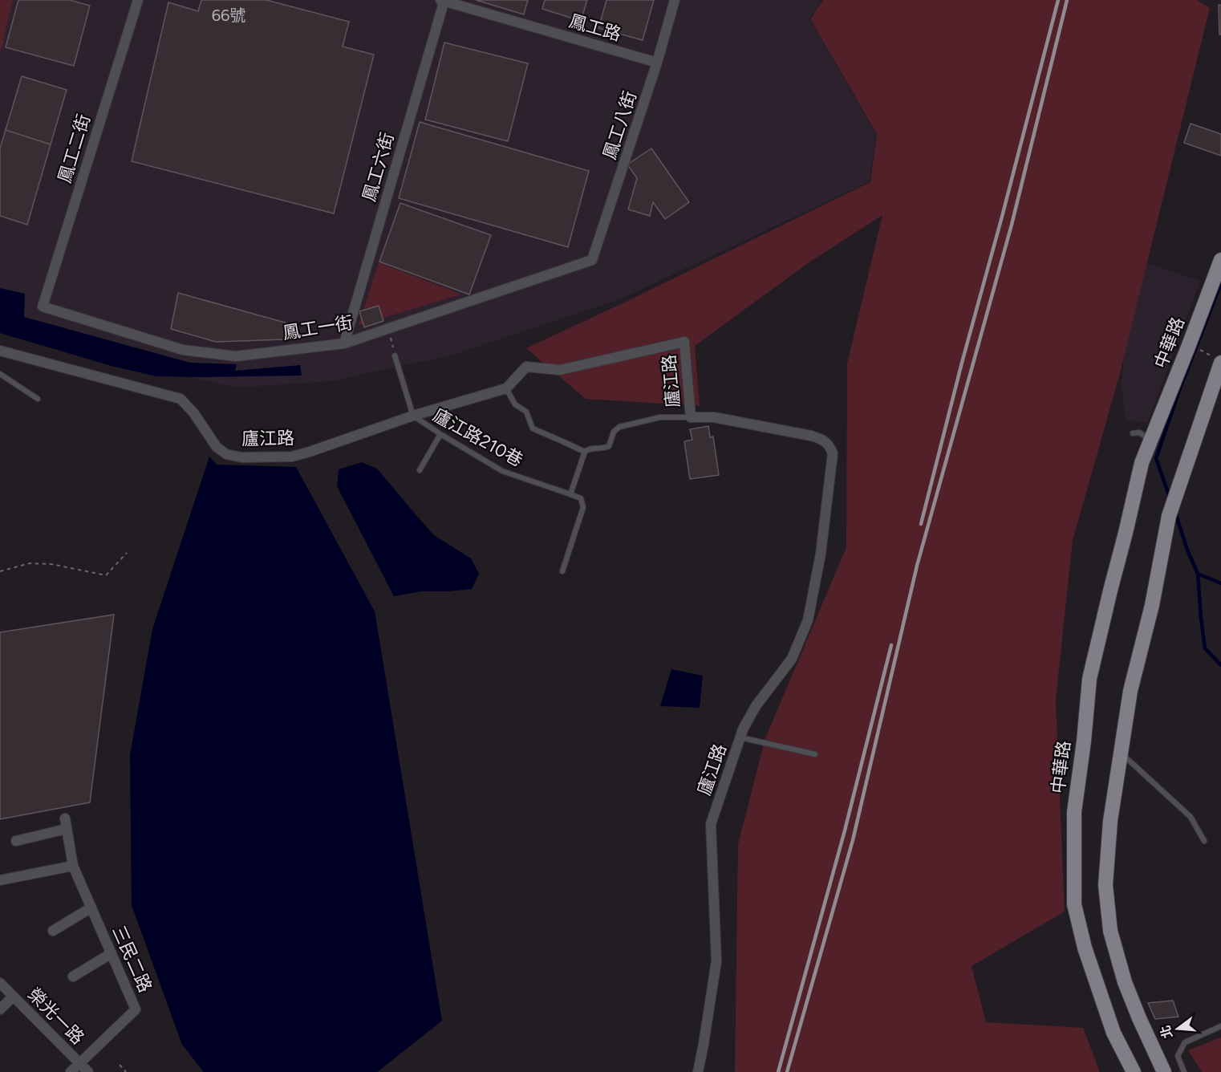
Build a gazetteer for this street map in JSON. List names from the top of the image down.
{
  "streets": {
    "main road": ["中華路"],
    "street": [
      "鳳工路",
      "鳳工八街",
      "鳳工二街",
      "鳳工六街",
      "鳳工一街",
      "廬江路",
      "三民二路",
      "榮光一路"
    ],
    "lane": ["廬江路210巷"]
  },
  "crossings": [
    ["鳳工路", "鳳工八街"],
    ["鳳工路", "鳳工六街"],
    ["鳳工八街", "鳳工一街"],
    ["鳳工二街", "鳳工一街"],
    ["鳳工六街", "鳳工一街"],
    ["廬江路", "廬江路210巷"],
    ["三民二路", "榮光一路"]
  ],
  "house_numbers": ["66號"],
  "north": "left"
}
